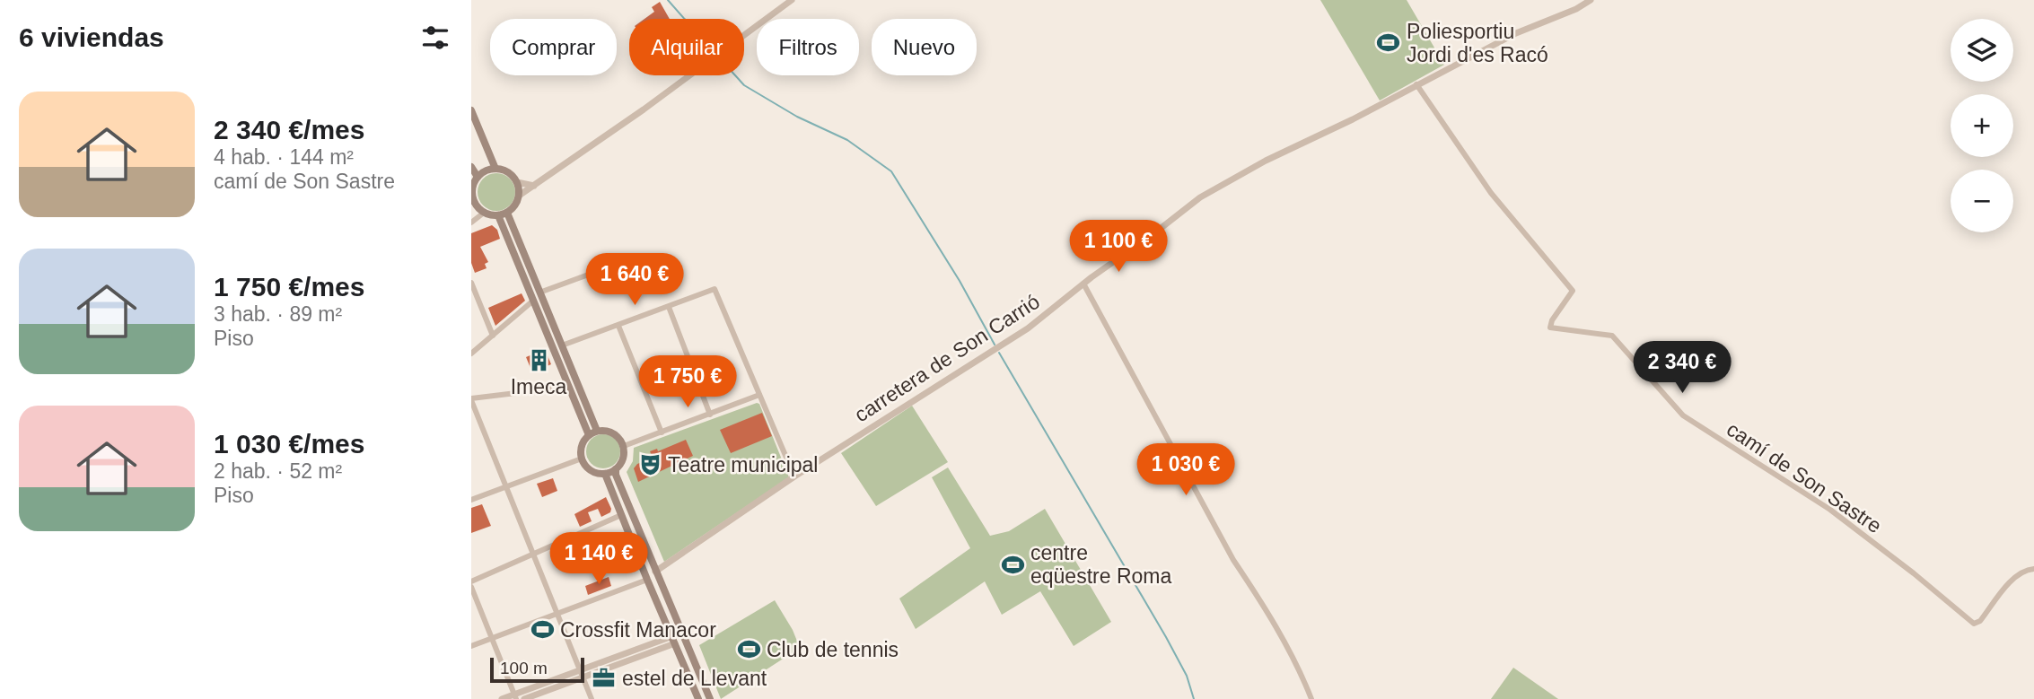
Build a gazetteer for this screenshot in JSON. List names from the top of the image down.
{
  "streets": {
    "street": ["carretera de Son Carrió", "camí de Son Sastre"]
  },
  "crossings": [
    ["carretera de Son Carrió", "camí de Son Sastre"]
  ],
  "places": {
    "sports": [
      "Poliesportiu Jordi d'es Racó",
      "centre eqüestre Roma",
      "Crossfit Manacor",
      "Club de tennis"
    ],
    "building": ["Imeca"],
    "theatre": ["Teatre municipal"],
    "office": ["estel de Llevant"]
  },
  "scale_bar": "100 m",
  "page": {
    "heading": "6 viviendas",
    "map_buttons": ["+", "−"],
    "chip": [
      "Comprar",
      "Alquilar",
      "Filtros",
      "Nuevo"
    ],
    "list": [
      {
        "name": "2 340 €/mes",
        "note": "4 hab. · 144 m² · camí de Son Sastre"
      },
      {
        "name": "1 750 €/mes",
        "note": "3 hab. · 89 m² · Piso"
      },
      {
        "name": "1 030 €/mes",
        "note": "2 hab. · 52 m² · Piso"
      }
    ],
    "price": [
      "1 100 €",
      "1 640 €",
      "2 340 €",
      "1 750 €",
      "1 030 €",
      "1 140 €"
    ],
    "scale": "100 m"
  }
}
